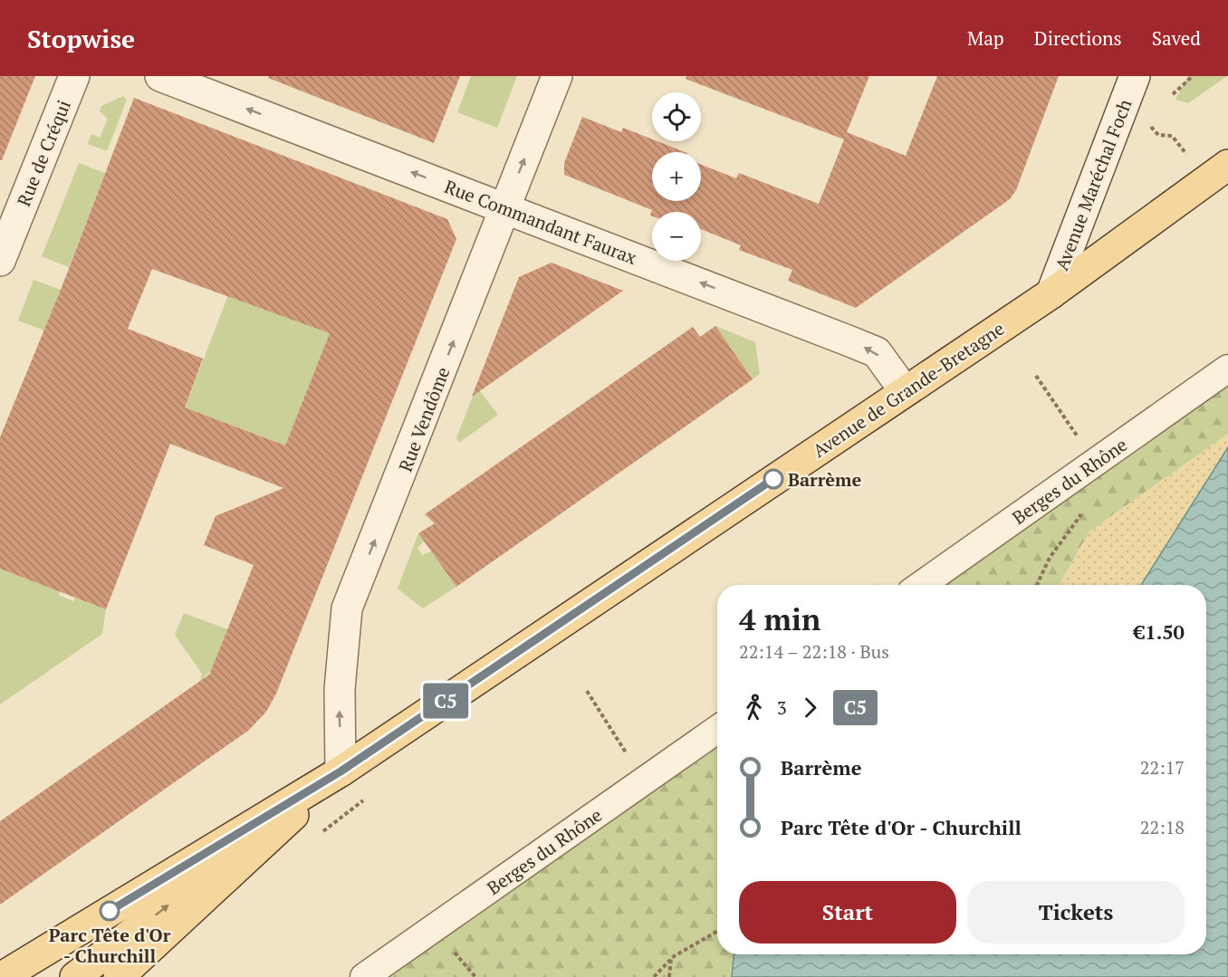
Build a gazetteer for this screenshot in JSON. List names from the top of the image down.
{
  "streets": {
    "main road": ["Avenue de Grande-Bretagne"],
    "street": [
      "Rue de Créqui",
      "Avenue Maréchal Foch",
      "Rue Commandant Faurax",
      "Rue Vendôme",
      "Berges du Rhône"
    ]
  },
  "crossings": [
    ["Avenue Maréchal Foch", "Avenue de Grande-Bretagne"],
    ["Rue Commandant Faurax", "Avenue de Grande-Bretagne"],
    ["Rue Commandant Faurax", "Rue Vendôme"],
    ["Avenue de Grande-Bretagne", "Rue Vendôme"]
  ],
  "one_way": ["Rue Commandant Faurax", "Rue Vendôme"],
  "places": ["Barrème", "Parc Tête d'Or - Churchill"],
  "lines": ["bus line C5"],
  "page": {
    "header": "Stopwise",
    "nav": ["Map", "Directions", "Saved"],
    "on_map": "C5",
    "map_buttons": ["+", "−"],
    "heading": ["4 min", "22:14 – 22:18 · Bus", "€1.50"],
    "legs": ["3", "C5"],
    "list": [
      {
        "name": "Barrème",
        "value": "22:17"
      },
      {
        "name": "Parc Tête d'Or - Churchill",
        "value": "22:18"
      }
    ],
    "buttons": ["Start", "Tickets"]
  }
}
